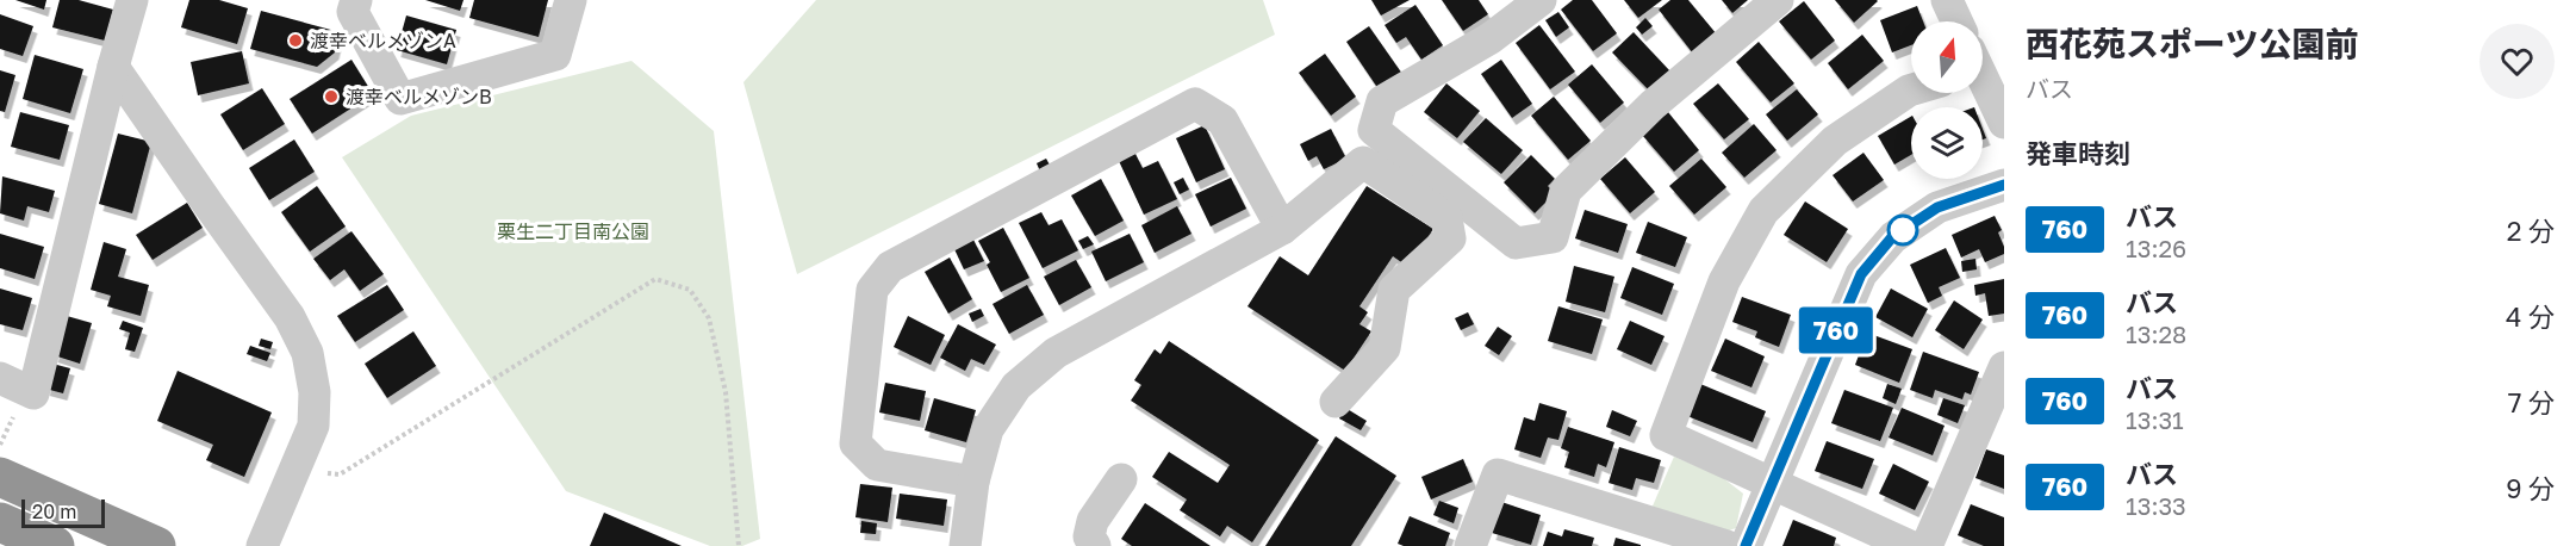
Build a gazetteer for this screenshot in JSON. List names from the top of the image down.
{
  "parks": ["栗生二丁目南公園"],
  "places": ["渡幸ベルメゾンA", "渡幸ベルメゾンB"],
  "lines": ["bus line 760"],
  "scale_bar": "20 m",
  "north": "top",
  "page": {
    "on_map": "760",
    "heading": [
      ["西花苑スポーツ公園前", "バス"],
      "発車時刻"
    ],
    "list": [
      {
        "mark": "760",
        "name": "バス",
        "note": "13:26",
        "value": "2 分"
      },
      {
        "mark": "760",
        "name": "バス",
        "note": "13:28",
        "value": "4 分"
      },
      {
        "mark": "760",
        "name": "バス",
        "note": "13:31",
        "value": "7 分"
      },
      {
        "mark": "760",
        "name": "バス",
        "note": "13:33",
        "value": "9 分"
      }
    ],
    "scale": "20 m"
  }
}
